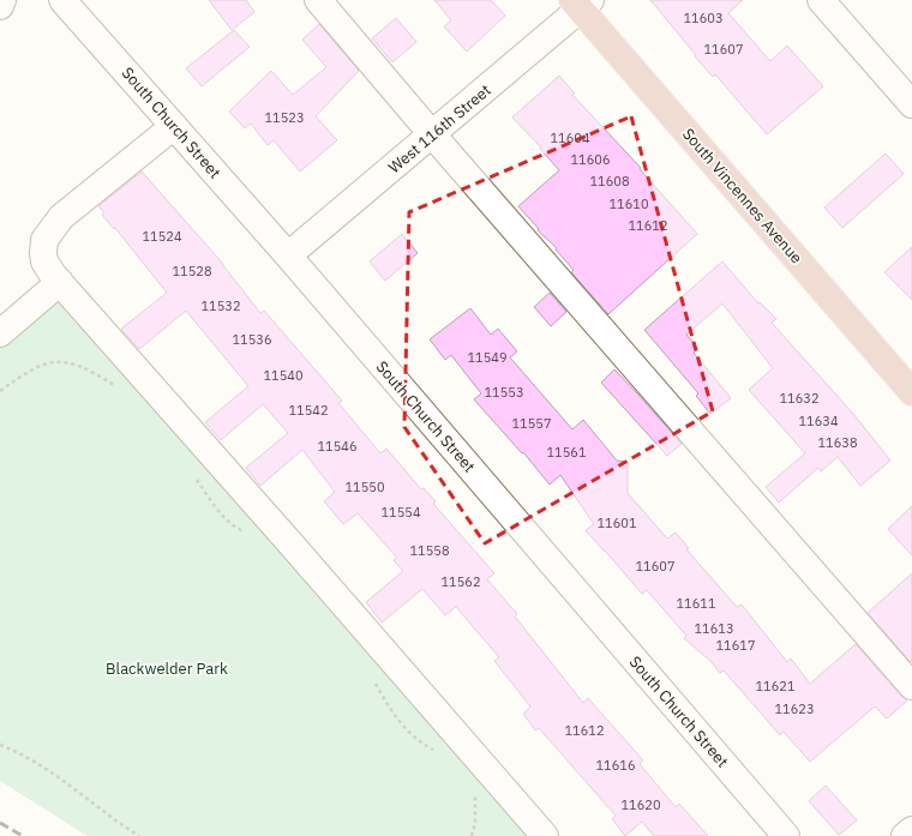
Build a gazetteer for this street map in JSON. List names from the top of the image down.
{
  "streets": {
    "main road": ["South Vincennes Avenue"],
    "street": ["South Church Street", "West 116th Street"]
  },
  "crossings": [
    ["South Church Street", "West 116th Street"],
    ["West 116th Street", "South Vincennes Avenue"]
  ],
  "parks": ["Blackwelder Park"],
  "house_numbers": [
    "11603",
    "11607",
    "11523",
    "11604",
    "11606",
    "11608",
    "11610",
    "11612",
    "11524",
    "11528",
    "11532",
    "11536",
    "11549",
    "11540",
    "11553",
    "11632",
    "11542",
    "11634",
    "11557",
    "11638",
    "11546",
    "11561",
    "11550",
    "11554",
    "11601",
    "11558",
    "11607",
    "11562",
    "11611",
    "11613",
    "11617",
    "11621",
    "11623",
    "11612",
    "11616",
    "11620"
  ]
}
